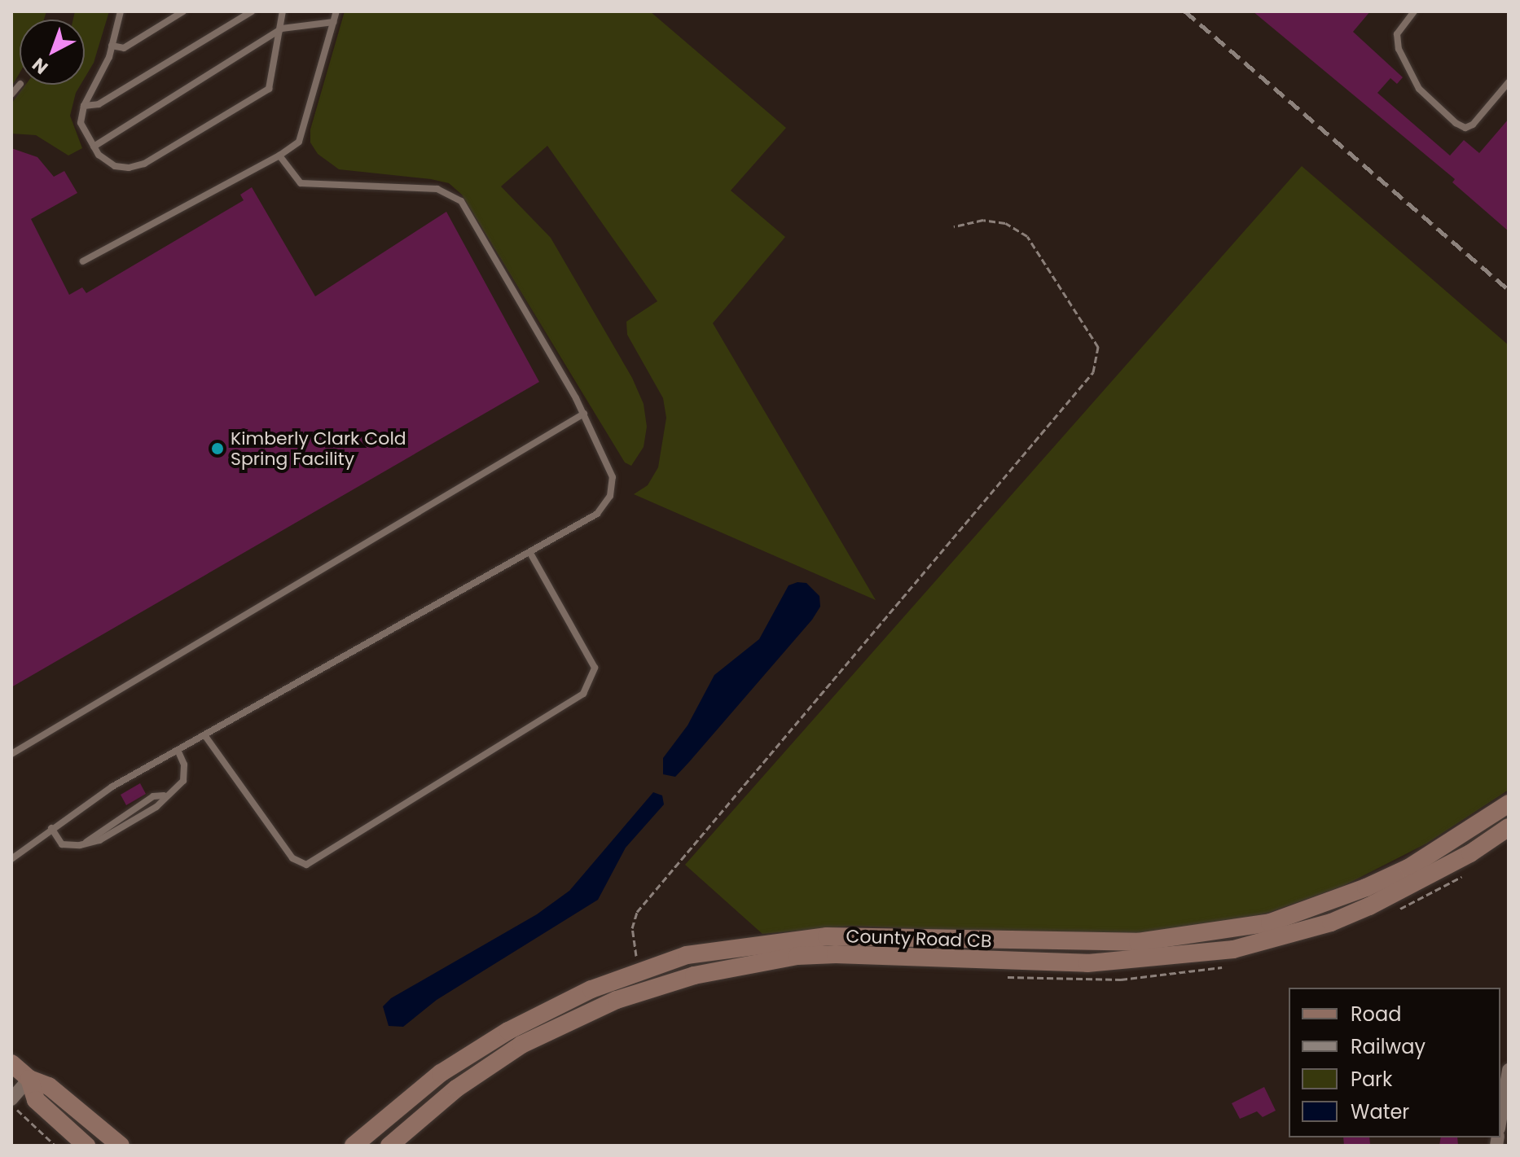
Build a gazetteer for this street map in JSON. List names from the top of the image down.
{
  "streets": {
    "main road": ["County Road CB"]
  },
  "places": ["Kimberly Clark Cold Spring Facility"],
  "legend": [
    "Road",
    "Railway",
    "Park",
    "Water"
  ],
  "north": "bottom left"
}
